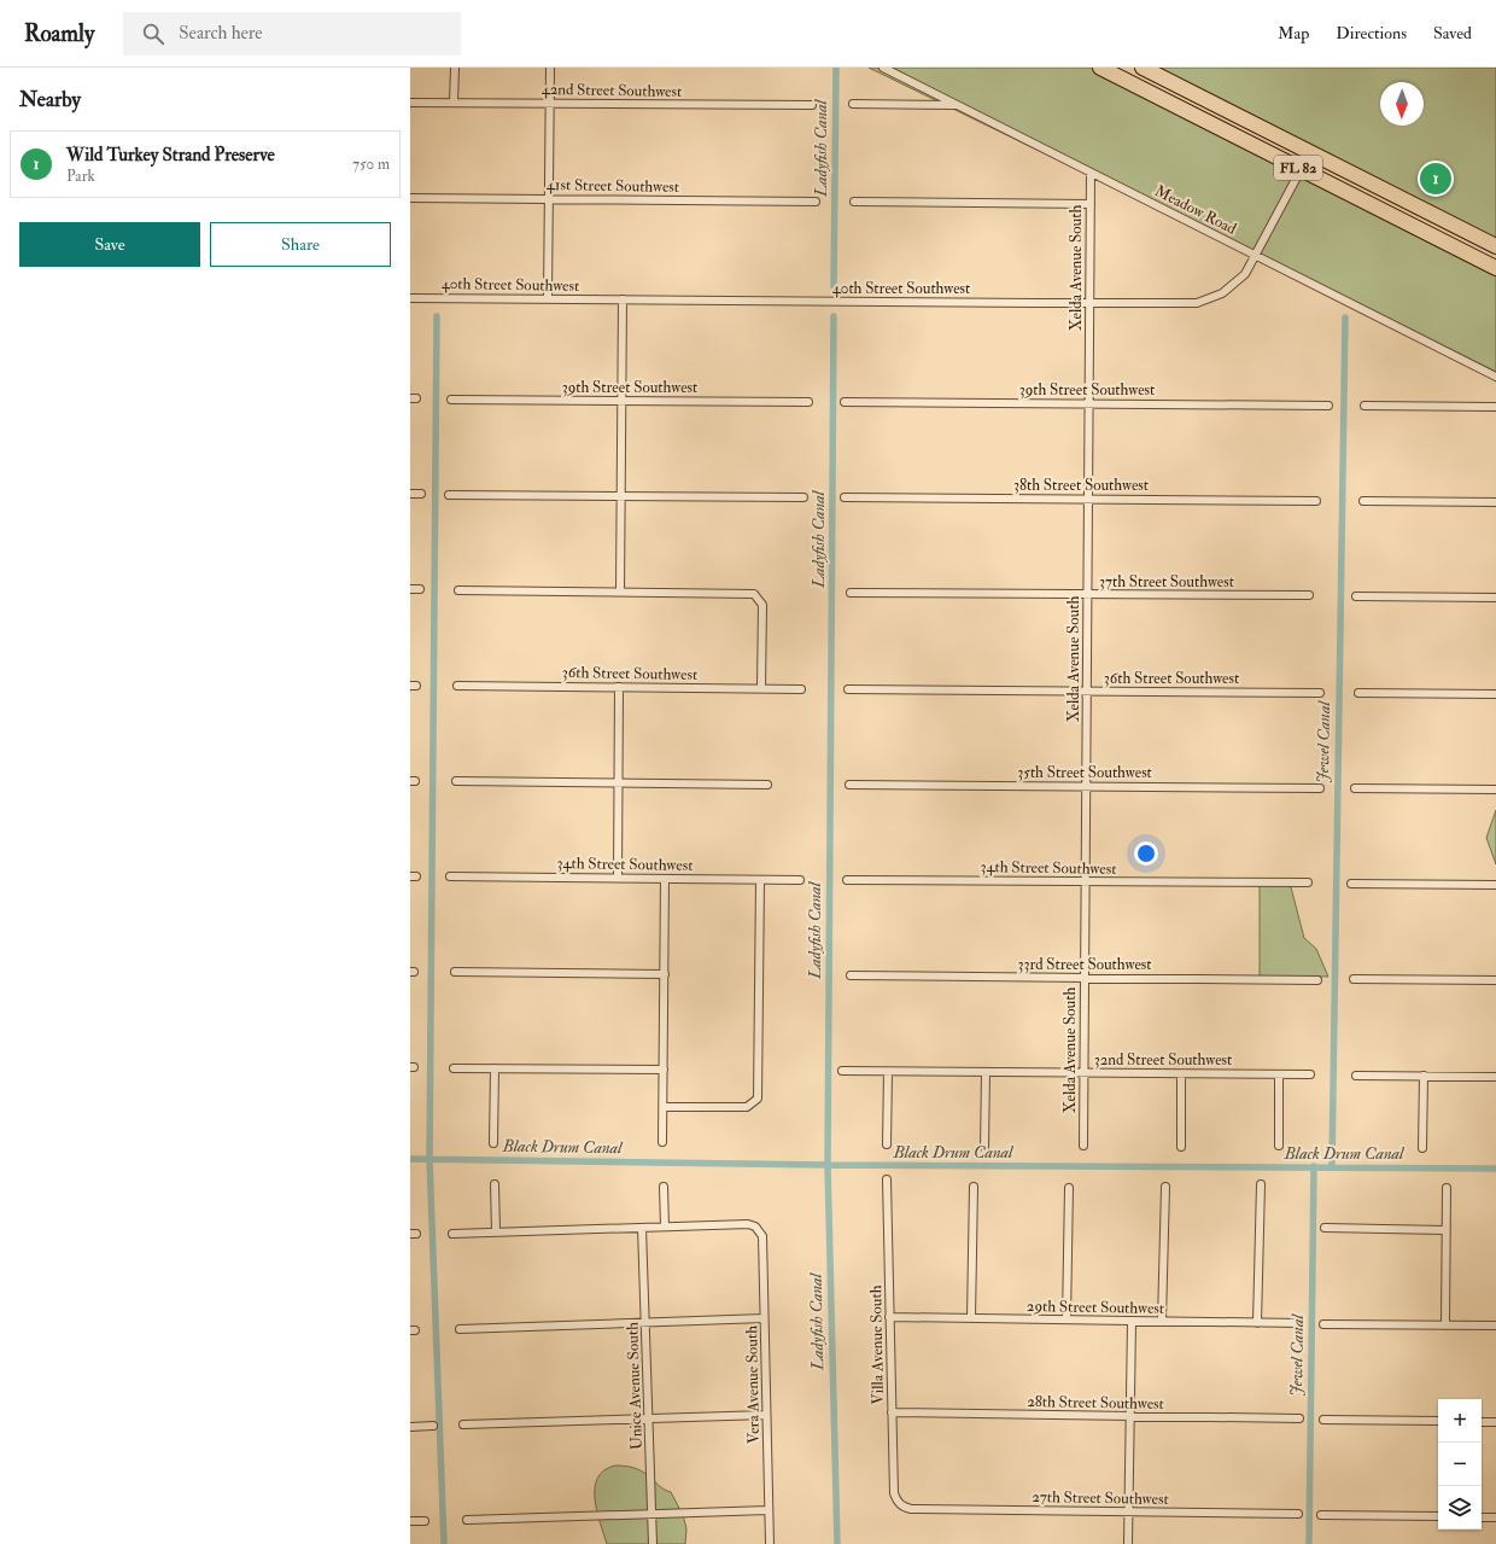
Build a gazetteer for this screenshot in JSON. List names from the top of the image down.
{
  "streets": {
    "highway": ["FL 82"],
    "street": [
      "42nd Street Southwest",
      "41st Street Southwest",
      "Meadow Road",
      "Xelda Avenue South",
      "40th Street Southwest",
      "39th Street Southwest",
      "38th Street Southwest",
      "37th Street Southwest",
      "36th Street Southwest",
      "35th Street Southwest",
      "34th Street Southwest",
      "33rd Street Southwest",
      "32nd Street Southwest",
      "29th Street Southwest",
      "Villa Avenue South",
      "Vera Avenue South",
      "Unice Avenue South",
      "28th Street Southwest",
      "27th Street Southwest"
    ]
  },
  "crossings": [
    ["FL 82", "40th Street Southwest"],
    ["Meadow Road", "Xelda Avenue South"],
    ["Meadow Road", "40th Street Southwest"],
    ["Xelda Avenue South", "40th Street Southwest"],
    ["Xelda Avenue South", "39th Street Southwest"],
    ["Xelda Avenue South", "38th Street Southwest"],
    ["Xelda Avenue South", "37th Street Southwest"],
    ["Xelda Avenue South", "36th Street Southwest"],
    ["Xelda Avenue South", "35th Street Southwest"],
    ["Xelda Avenue South", "34th Street Southwest"],
    ["Xelda Avenue South", "33rd Street Southwest"],
    ["Xelda Avenue South", "32nd Street Southwest"],
    ["29th Street Southwest", "Villa Avenue South"],
    ["Villa Avenue South", "28th Street Southwest"],
    ["Villa Avenue South", "27th Street Southwest"]
  ],
  "water": ["Ladyfish Canal", "Jewel Canal", "Black Drum Canal"],
  "north": "bottom",
  "page": {
    "header": "Roamly",
    "search": "Search here",
    "nav": ["Map", "Directions", "Saved"],
    "heading": "Nearby",
    "list": [
      {
        "mark": "1",
        "name": "Wild Turkey Strand Preserve",
        "note": "Park",
        "value": "750 m"
      }
    ],
    "pins": "1",
    "buttons": ["Save", "Share"],
    "map_buttons": ["+", "−"]
  }
}
